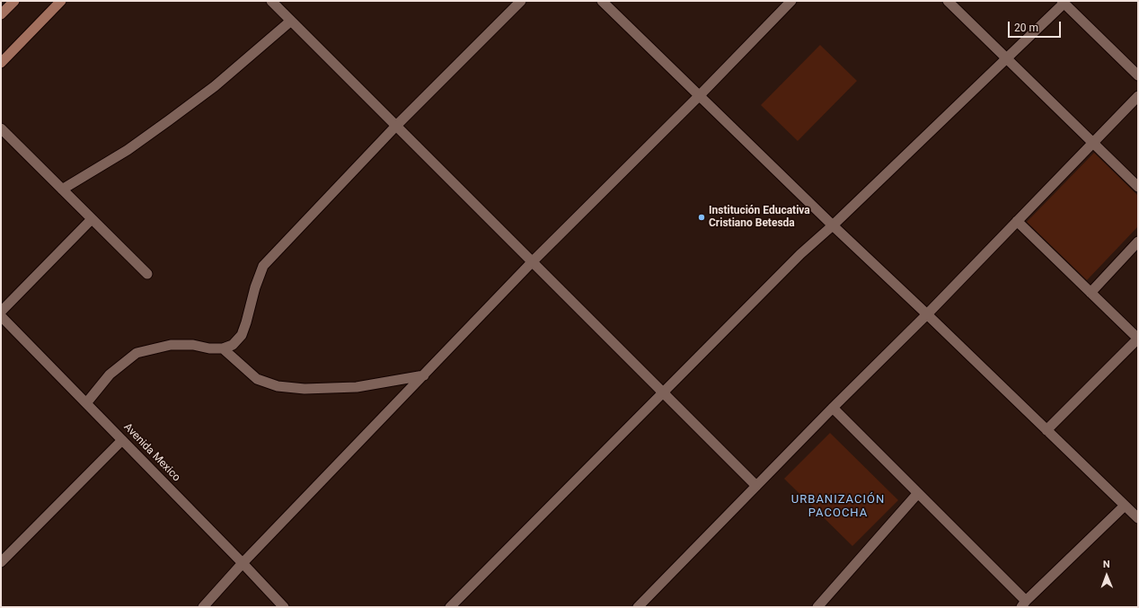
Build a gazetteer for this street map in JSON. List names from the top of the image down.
{
  "streets": {
    "street": ["Avenida Mexico"]
  },
  "districts": ["URBANIZACIÓN PACOCHA"],
  "places": ["Institución Educativa Cristiano Betesda"],
  "scale_bar": "20 m",
  "north": "top"
}
